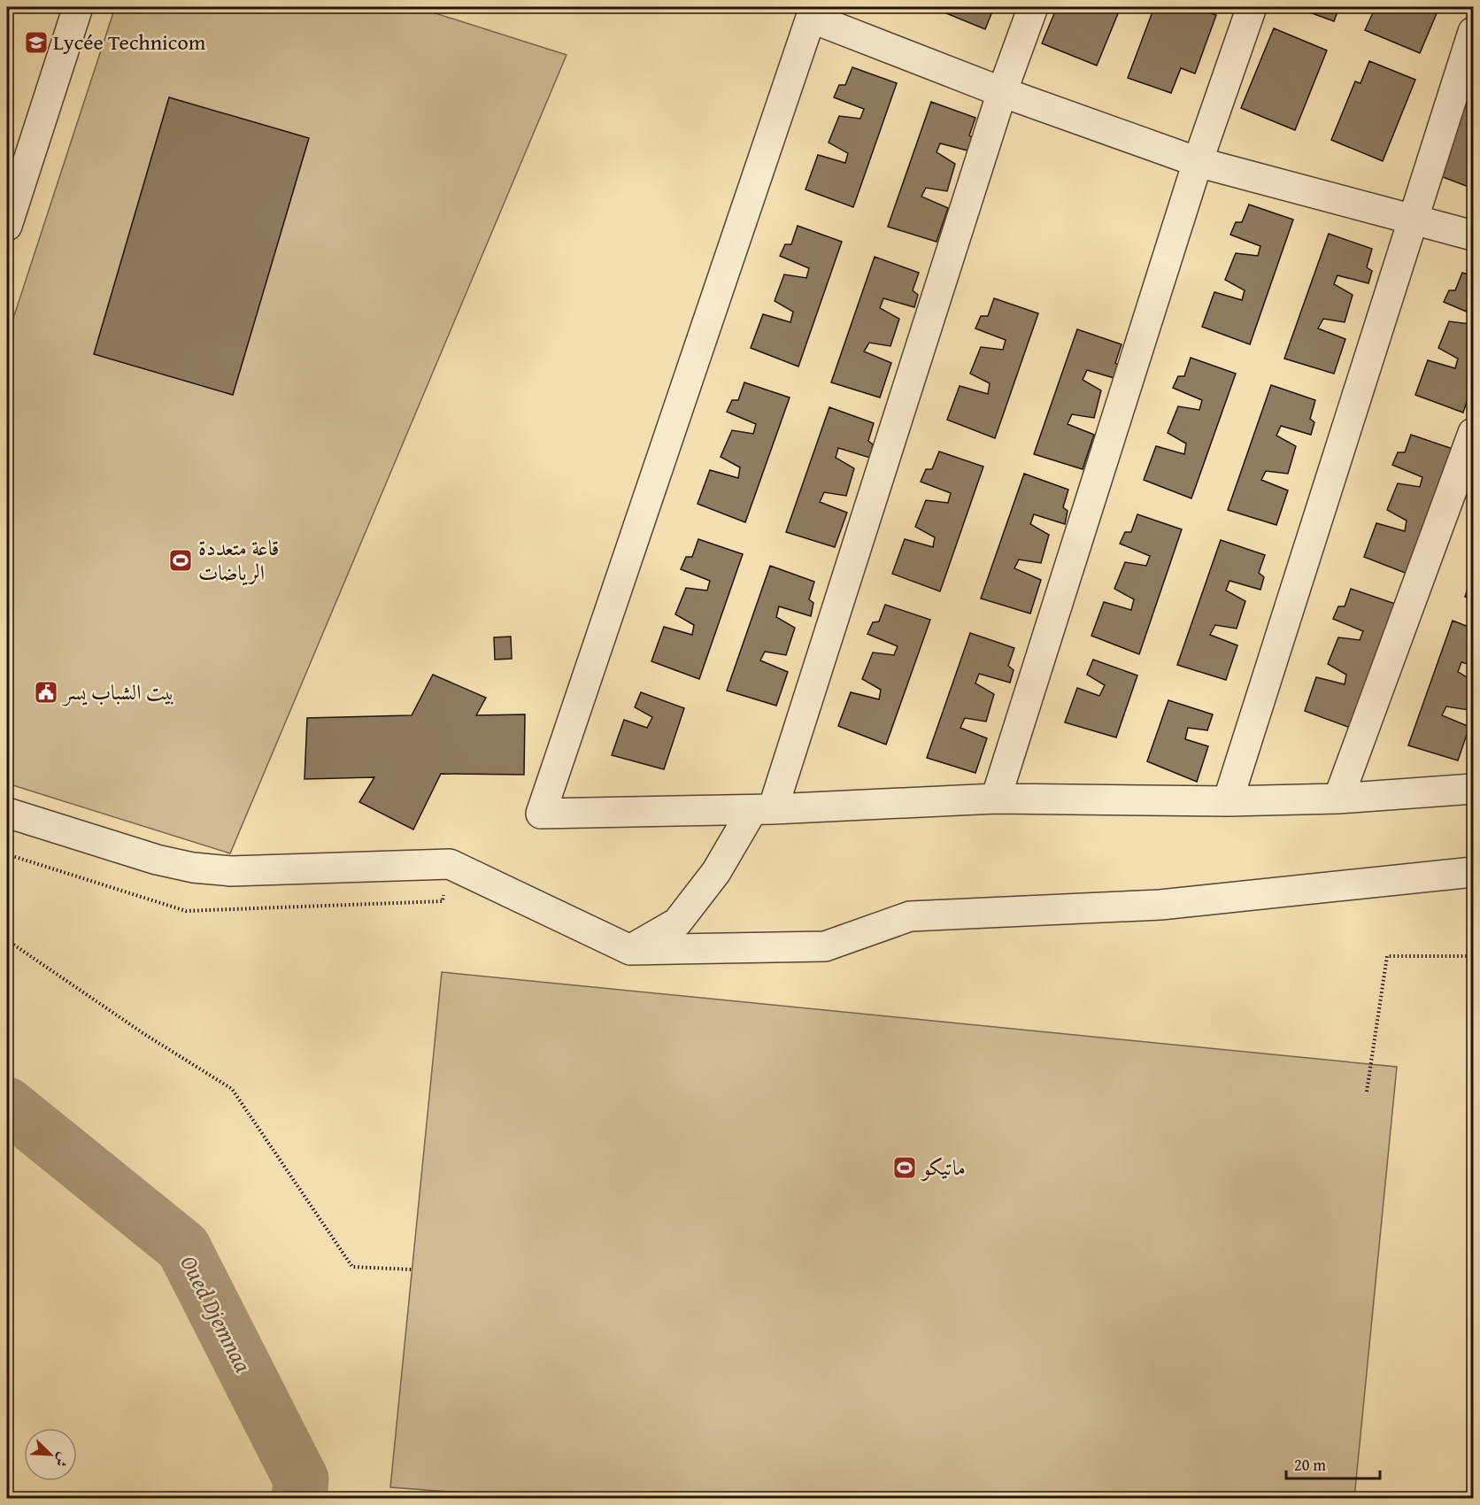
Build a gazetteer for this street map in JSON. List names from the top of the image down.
{
  "water": ["Oued Djemnaa"],
  "places": {
    "school or university": ["Lycée Technicom"],
    "sports": ["قاعة متعددة الرياضات", "ماتيكو"],
    "public building": ["بيت الشباب يسر"]
  },
  "scale_bar": "20 m",
  "north": "bottom right"
}
